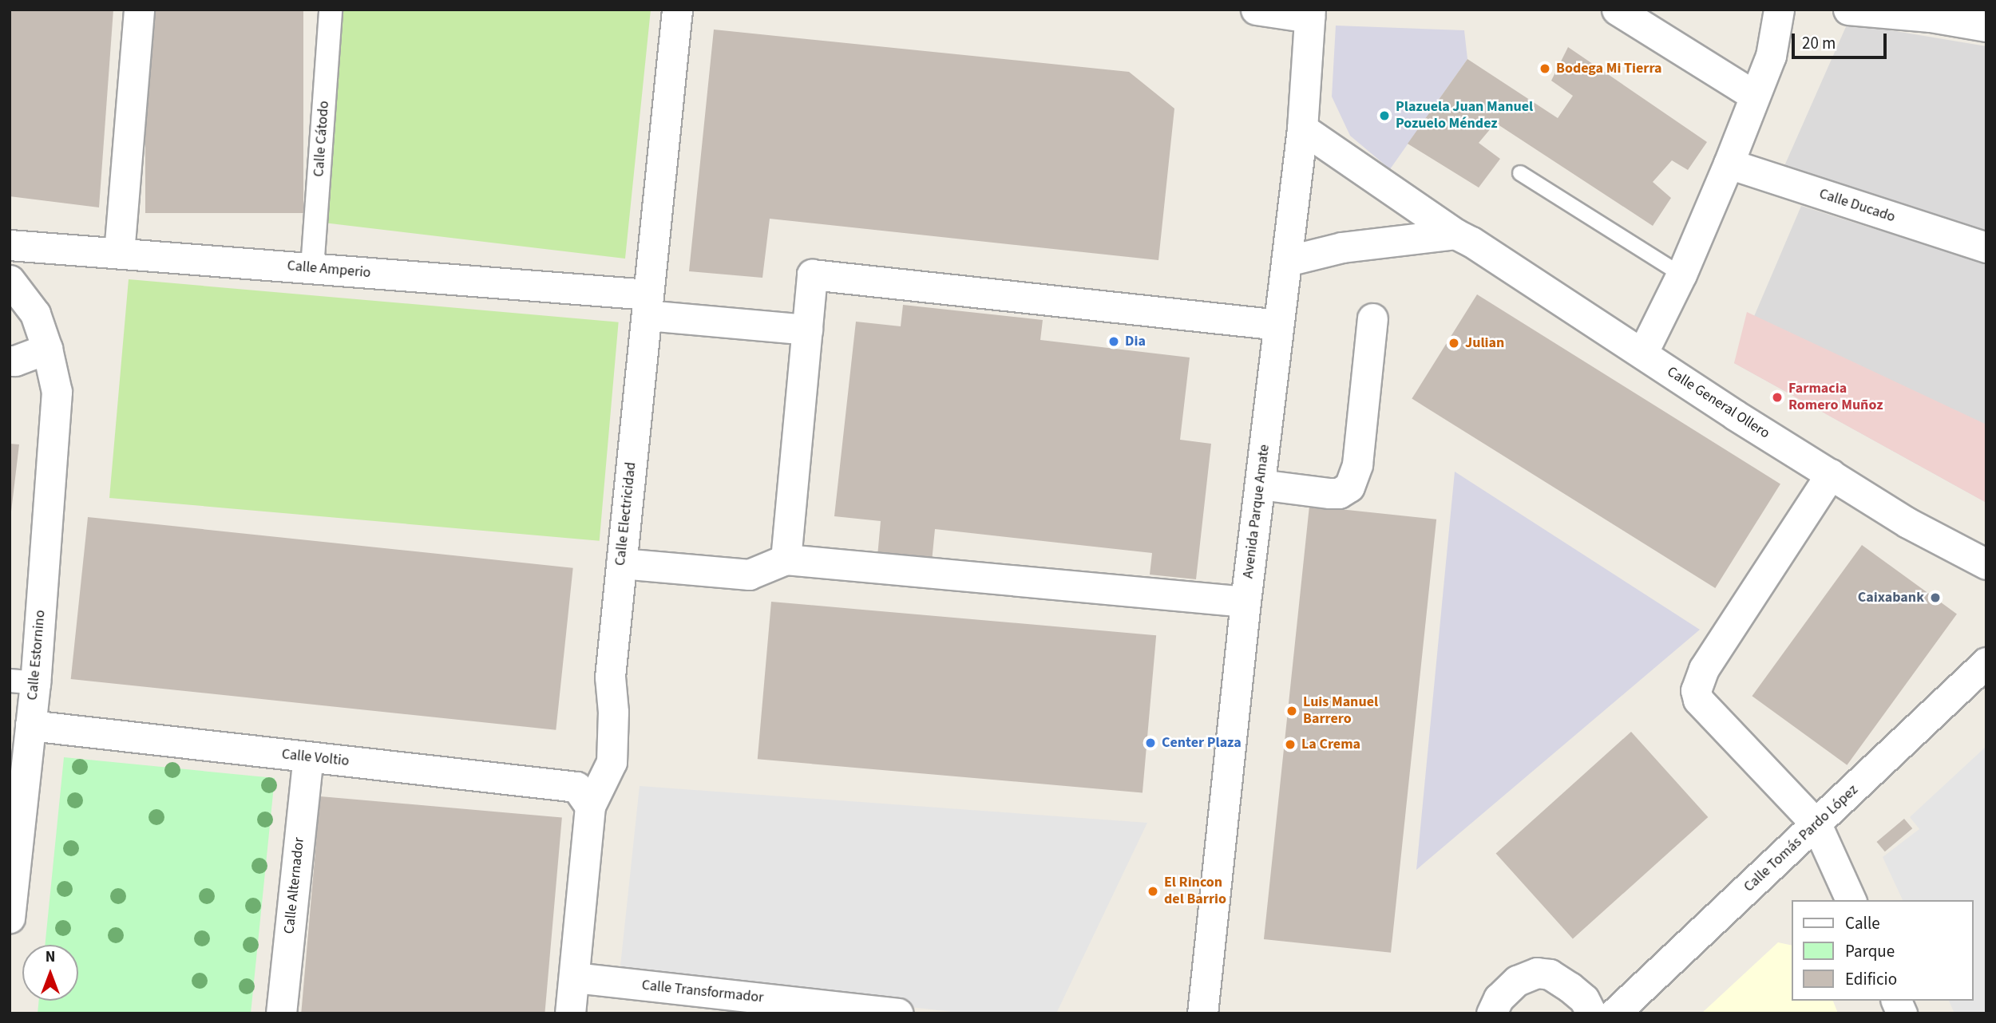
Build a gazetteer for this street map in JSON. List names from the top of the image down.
{
  "streets": {
    "street": [
      "Calle Cátodo",
      "Calle Ducado",
      "Calle Amperio",
      "Calle General Ollero",
      "Avenida Parque Amate",
      "Calle Electricidad",
      "Calle Estornino",
      "Calle Voltio",
      "Calle Tomás Pardo López",
      "Calle Alternador",
      "Calle Transformador"
    ]
  },
  "crossings": [
    ["Calle Cátodo", "Calle Amperio"],
    ["Calle Amperio", "Calle Electricidad"],
    ["Calle General Ollero", "Avenida Parque Amate"],
    ["Calle Electricidad", "Calle Voltio"],
    ["Calle Electricidad", "Calle Transformador"],
    ["Calle Estornino", "Calle Voltio"],
    ["Calle Voltio", "Calle Alternador"]
  ],
  "places": [
    "Bodega Mi Tierra",
    "Plazuela Juan Manuel Pozuelo Méndez",
    "Dia",
    "Julian",
    "Farmacia Romero Muñoz",
    "Caixabank",
    "Luis Manuel Barrero",
    "Center Plaza",
    "La Crema",
    "El Rincon del Barrio"
  ],
  "legend": ["Calle", "Parque", "Edificio"],
  "scale_bar": "20 m",
  "north": "top"
}
